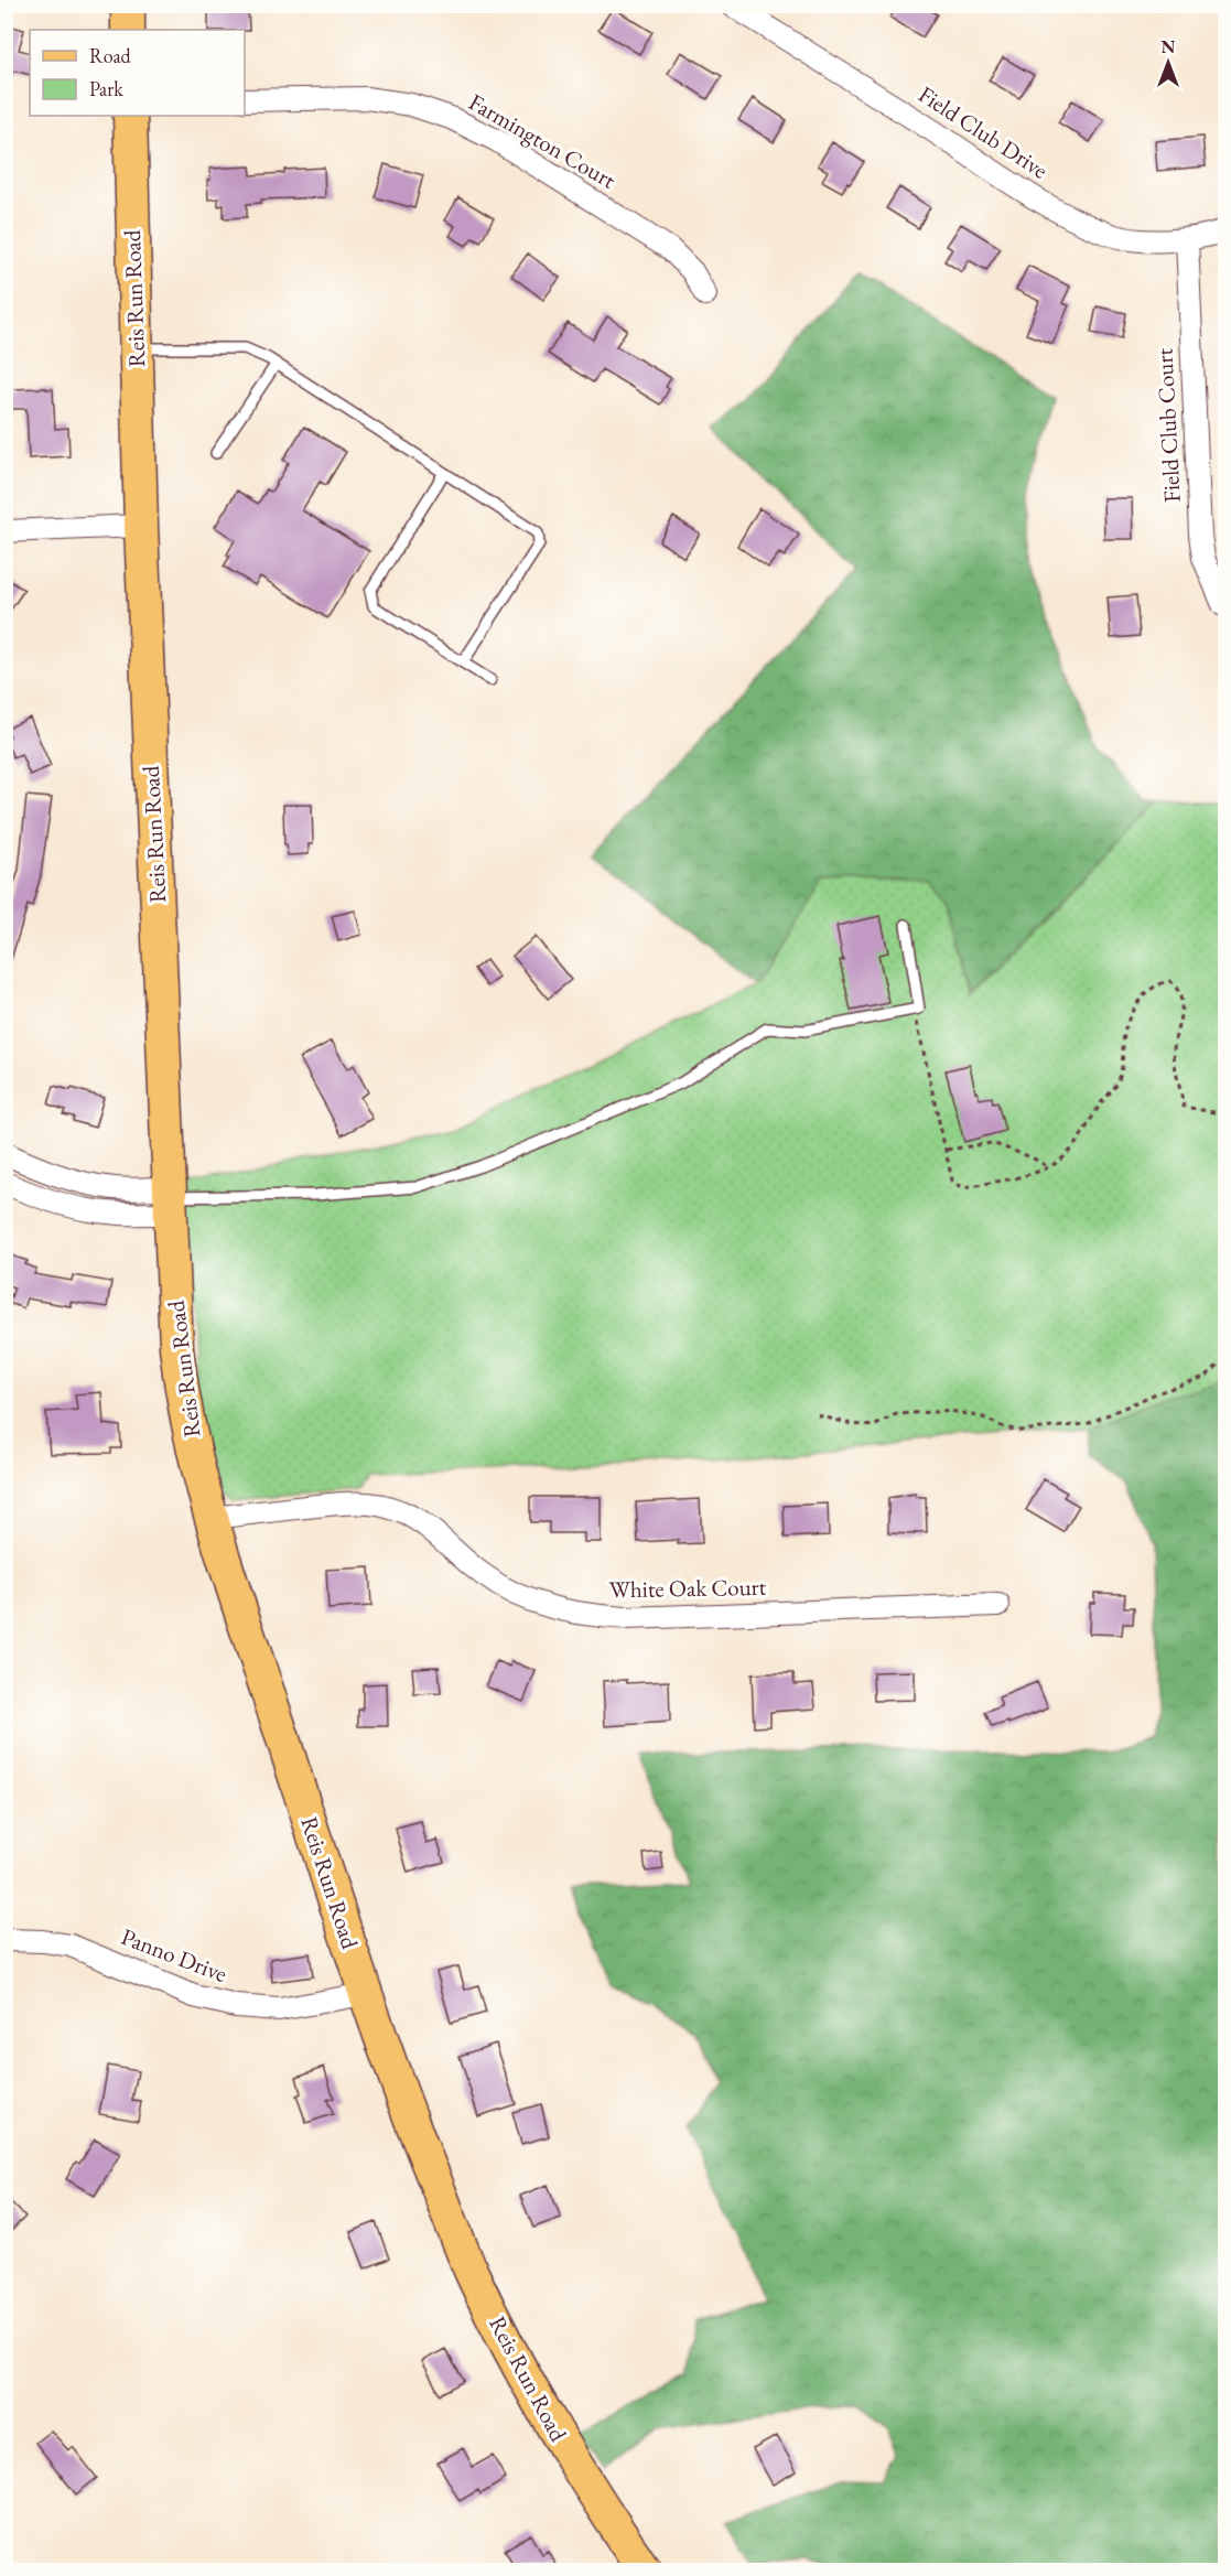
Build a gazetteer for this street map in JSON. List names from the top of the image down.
{
  "streets": {
    "main road": ["Reis Run Road"],
    "street": [
      "Field Club Drive",
      "Farmington Court",
      "Field Club Court",
      "White Oak Court",
      "Panno Drive"
    ]
  },
  "crossings": [
    ["Field Club Drive", "Field Club Court"],
    ["Reis Run Road", "White Oak Court"],
    ["Reis Run Road", "Panno Drive"]
  ],
  "legend": ["Road", "Park"],
  "north": "top"
}
